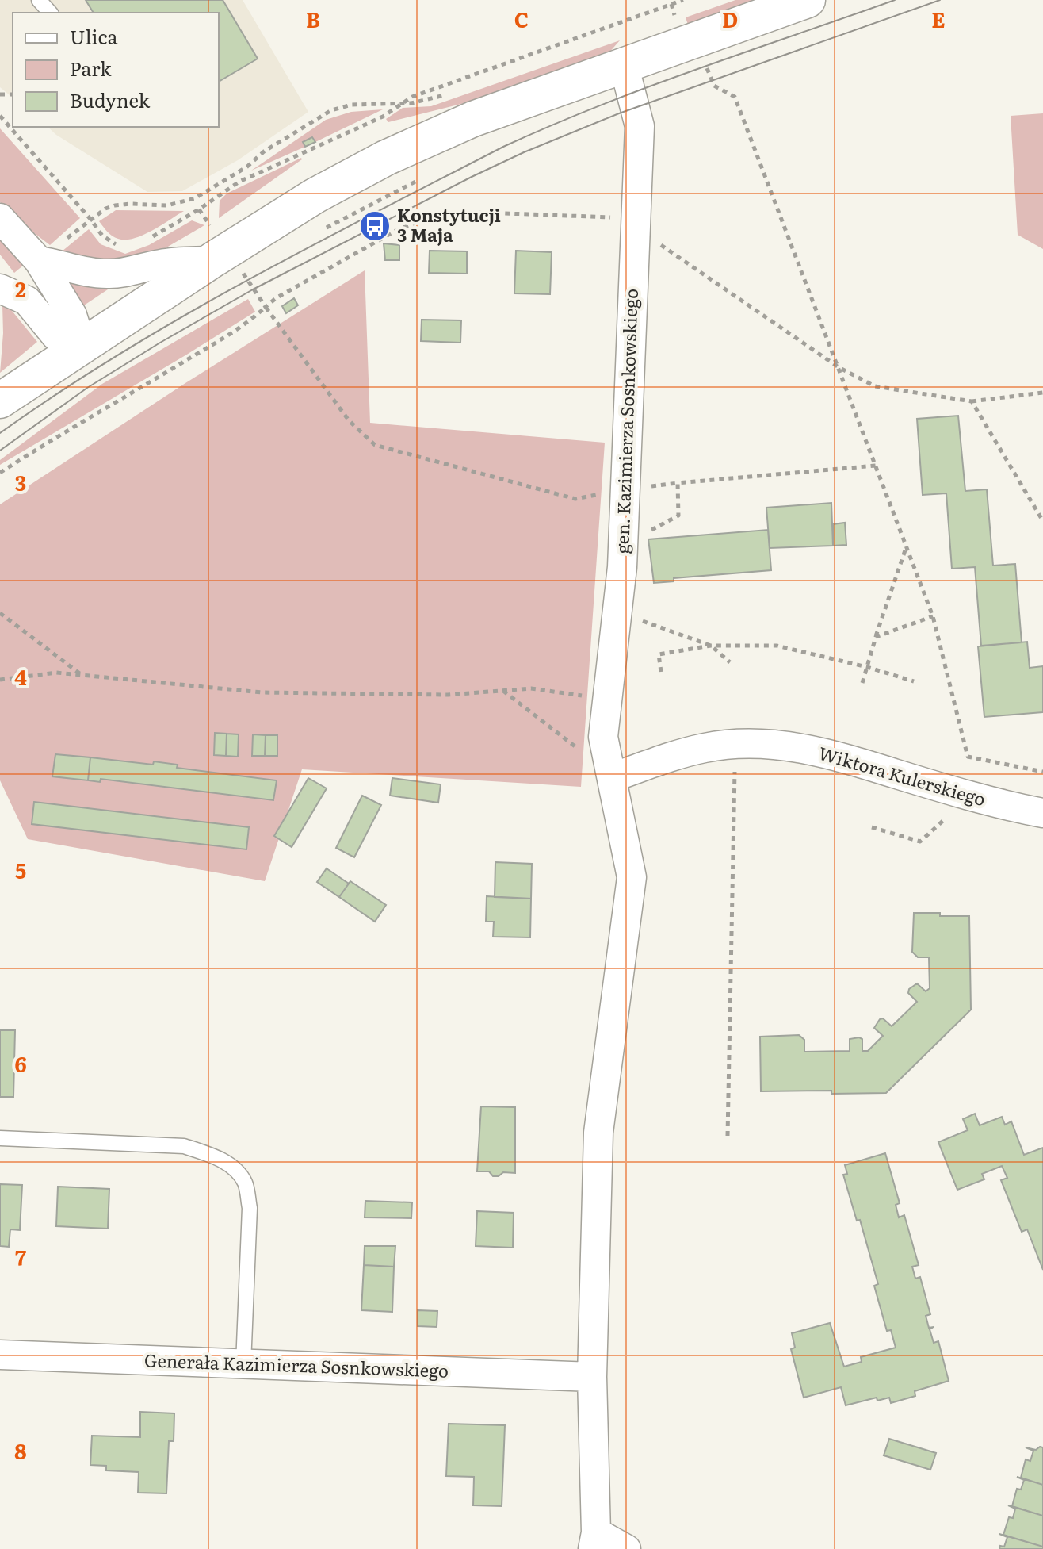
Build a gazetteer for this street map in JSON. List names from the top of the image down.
{
  "streets": {
    "street": ["gen. Kazimierza Sosnkowskiego", "Wiktora Kulerskiego", "Generała Kazimierza Sosnkowskiego"]
  },
  "crossings": [
    ["gen. Kazimierza Sosnkowskiego", "Wiktora Kulerskiego"]
  ],
  "places": {
    "bus stop": ["Konstytucji 3 Maja"]
  },
  "legend": ["Ulica", "Park", "Budynek"],
  "grid": {
    "columns": [
      "B",
      "C",
      "D",
      "E"
    ],
    "rows": [
      "2",
      "3",
      "4",
      "5",
      "6",
      "7",
      "8"
    ]
  }
}
